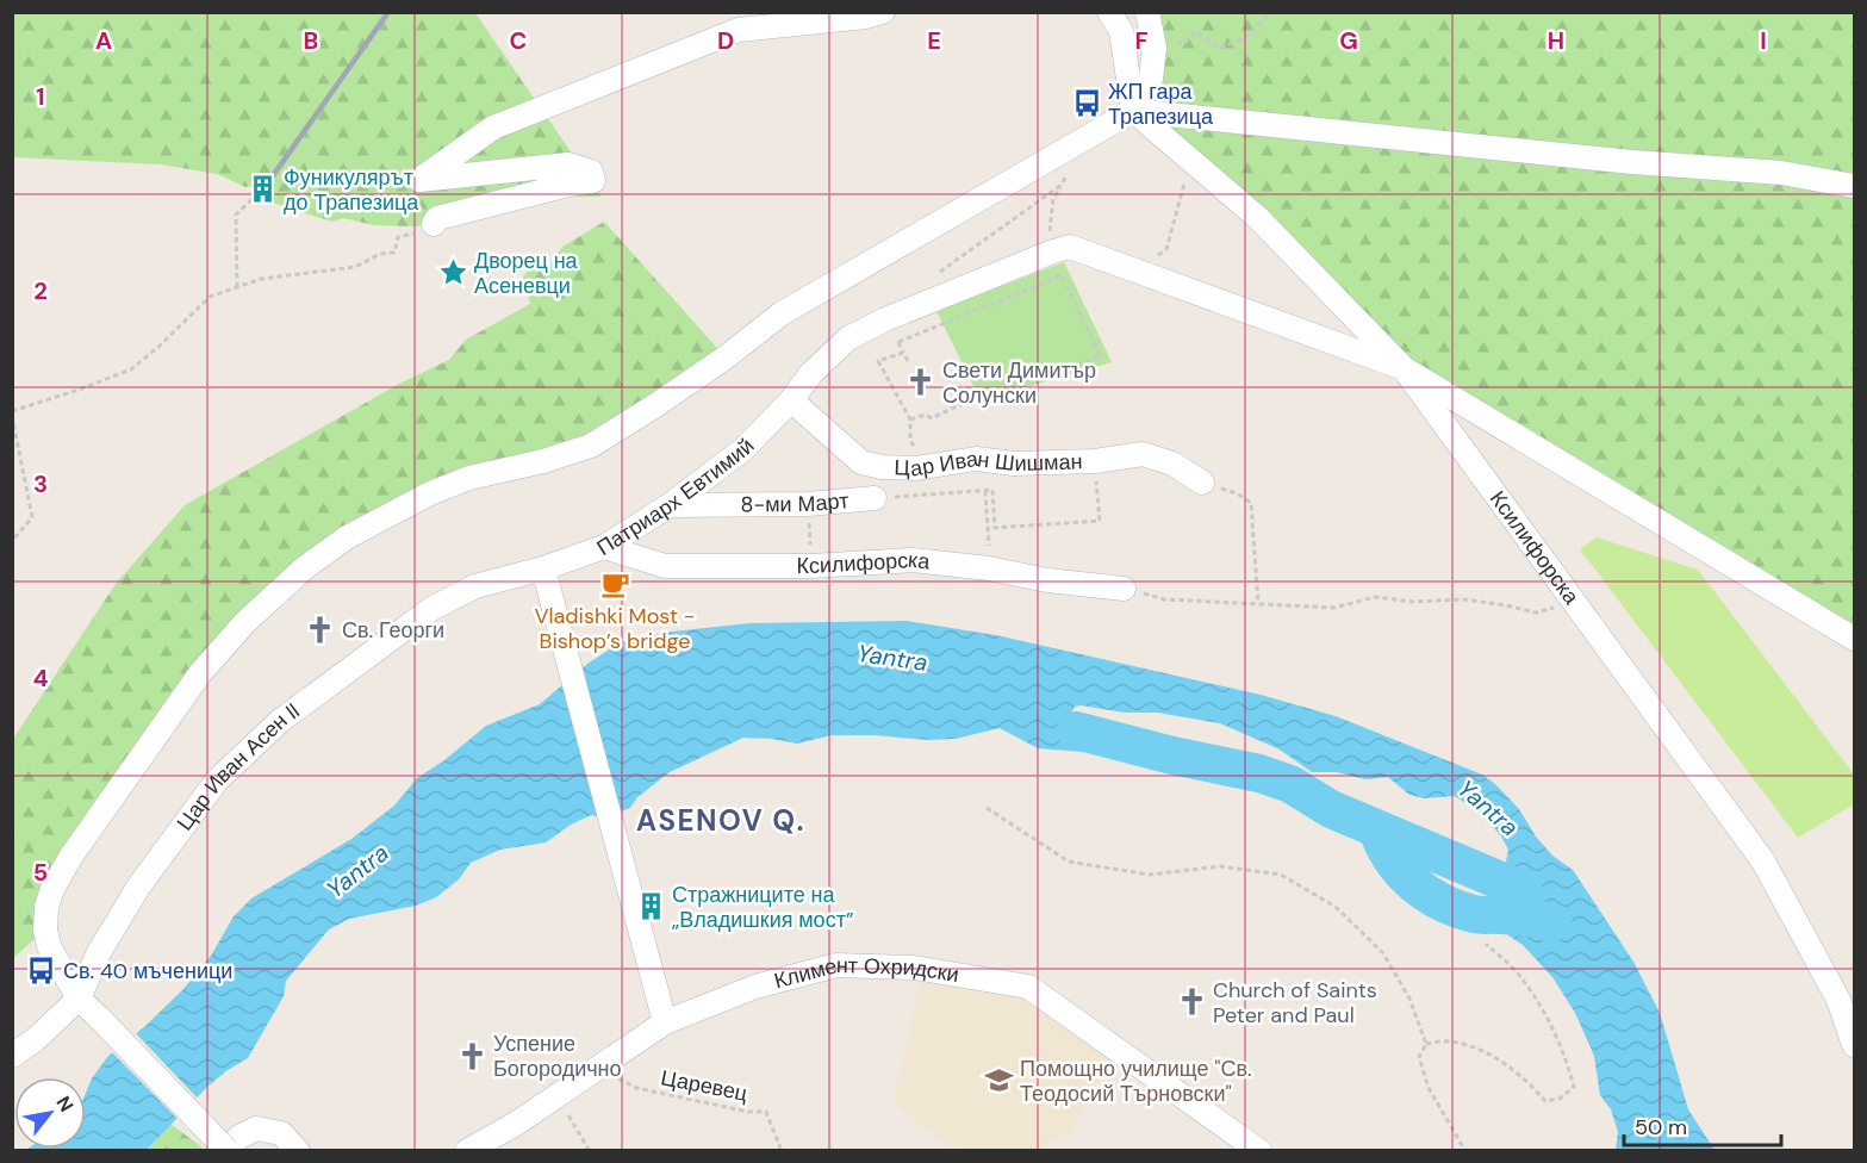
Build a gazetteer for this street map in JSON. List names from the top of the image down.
{
  "streets": {
    "street": [
      "Цар Иван Шишман",
      "Патриарх Евтимий",
      "8-ми Март",
      "Ксилифорска",
      "Цар Иван Асен II",
      "Климент Охридски"
    ],
    "path": ["Царевец"]
  },
  "crossings": [
    ["Цар Иван Шишман", "Патриарх Евтимий"],
    ["Патриарх Евтимий", "8-ми Март"],
    ["Патриарх Евтимий", "Ксилифорска"],
    ["Патриарх Евтимий", "Цар Иван Асен II"],
    ["Климент Охридски", "Царевец"]
  ],
  "districts": ["ASENOV Q."],
  "water": ["Yantra"],
  "places": {
    "bus stop": ["ЖП гара Трапезица", "Св. 40 мъченици"],
    "building": ["Фуникулярът до Трапезица", "Стражниците на „Владишкия мост”"],
    "place": ["Дворец на Асеневци"],
    "church": [
      "Свети Димитър Солунски",
      "Св. Георги",
      "Church of Saints Peter and Paul",
      "Успение Богородично"
    ],
    "cafe": ["Vladishki Most - Bishop’s bridge"],
    "school or university": ["Помощно училище \"Св. Теодосий Търновски\""]
  },
  "scale_bar": "50 m",
  "north": "top right",
  "grid": {
    "columns": [
      "A",
      "B",
      "C",
      "D",
      "E",
      "F",
      "G",
      "H",
      "I"
    ],
    "rows": [
      "1",
      "2",
      "3",
      "4",
      "5"
    ]
  }
}
